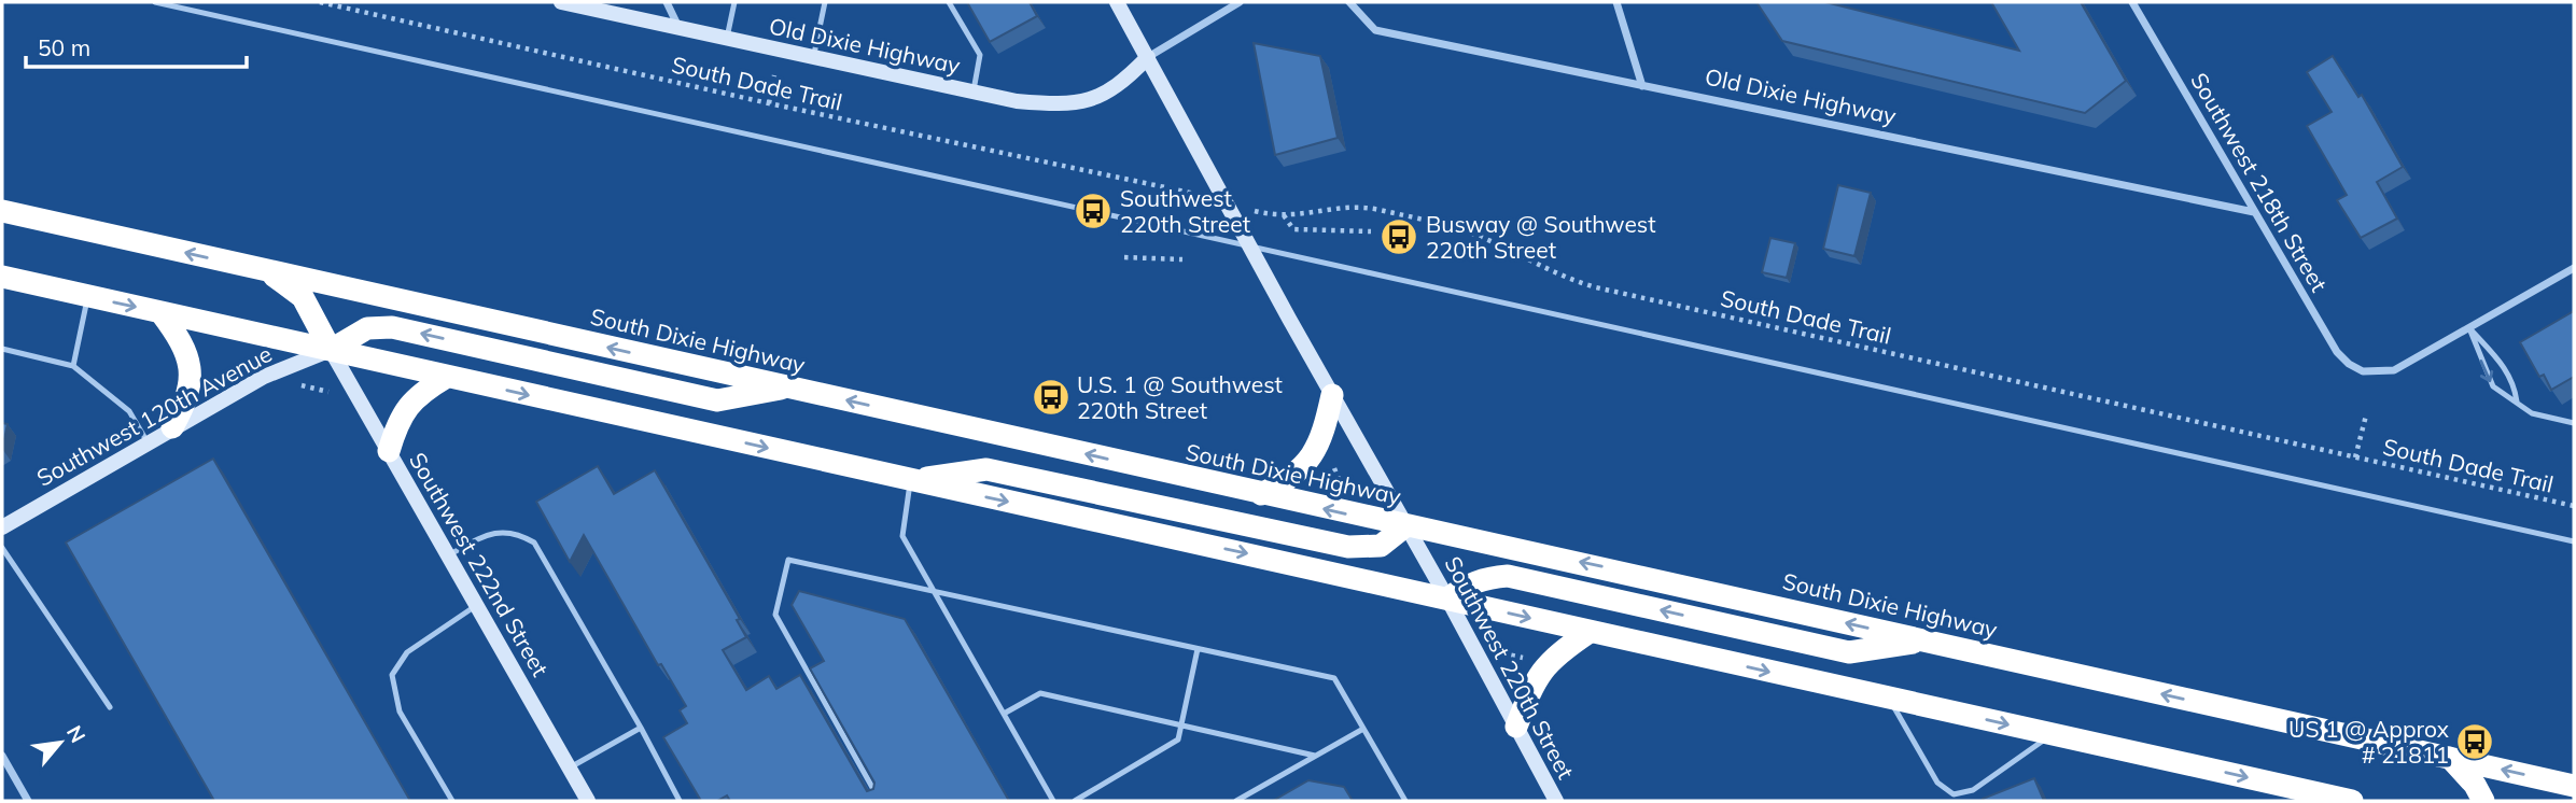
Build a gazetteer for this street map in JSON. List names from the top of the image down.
{
  "streets": {
    "highway": ["South Dixie Highway"],
    "street": [
      "Old Dixie Highway",
      "Southwest 218th Street",
      "Southwest 120th Avenue",
      "Southwest 222nd Street",
      "Southwest 220th Street"
    ],
    "path": ["South Dade Trail"]
  },
  "crossings": [
    ["Old Dixie Highway", "Southwest 218th Street"],
    ["Old Dixie Highway", "Southwest 220th Street"],
    ["South Dixie Highway", "Southwest 220th Street"],
    ["Southwest 120th Avenue", "Southwest 222nd Street"]
  ],
  "places": {
    "bus stop": [
      "Southwest 220th Street",
      "Busway @ Southwest 220th Street",
      "U.S. 1 @ Southwest 220th Street",
      "US 1 @ Approx # 21811"
    ]
  },
  "scale_bar": "50 m",
  "north": "top right"
}
